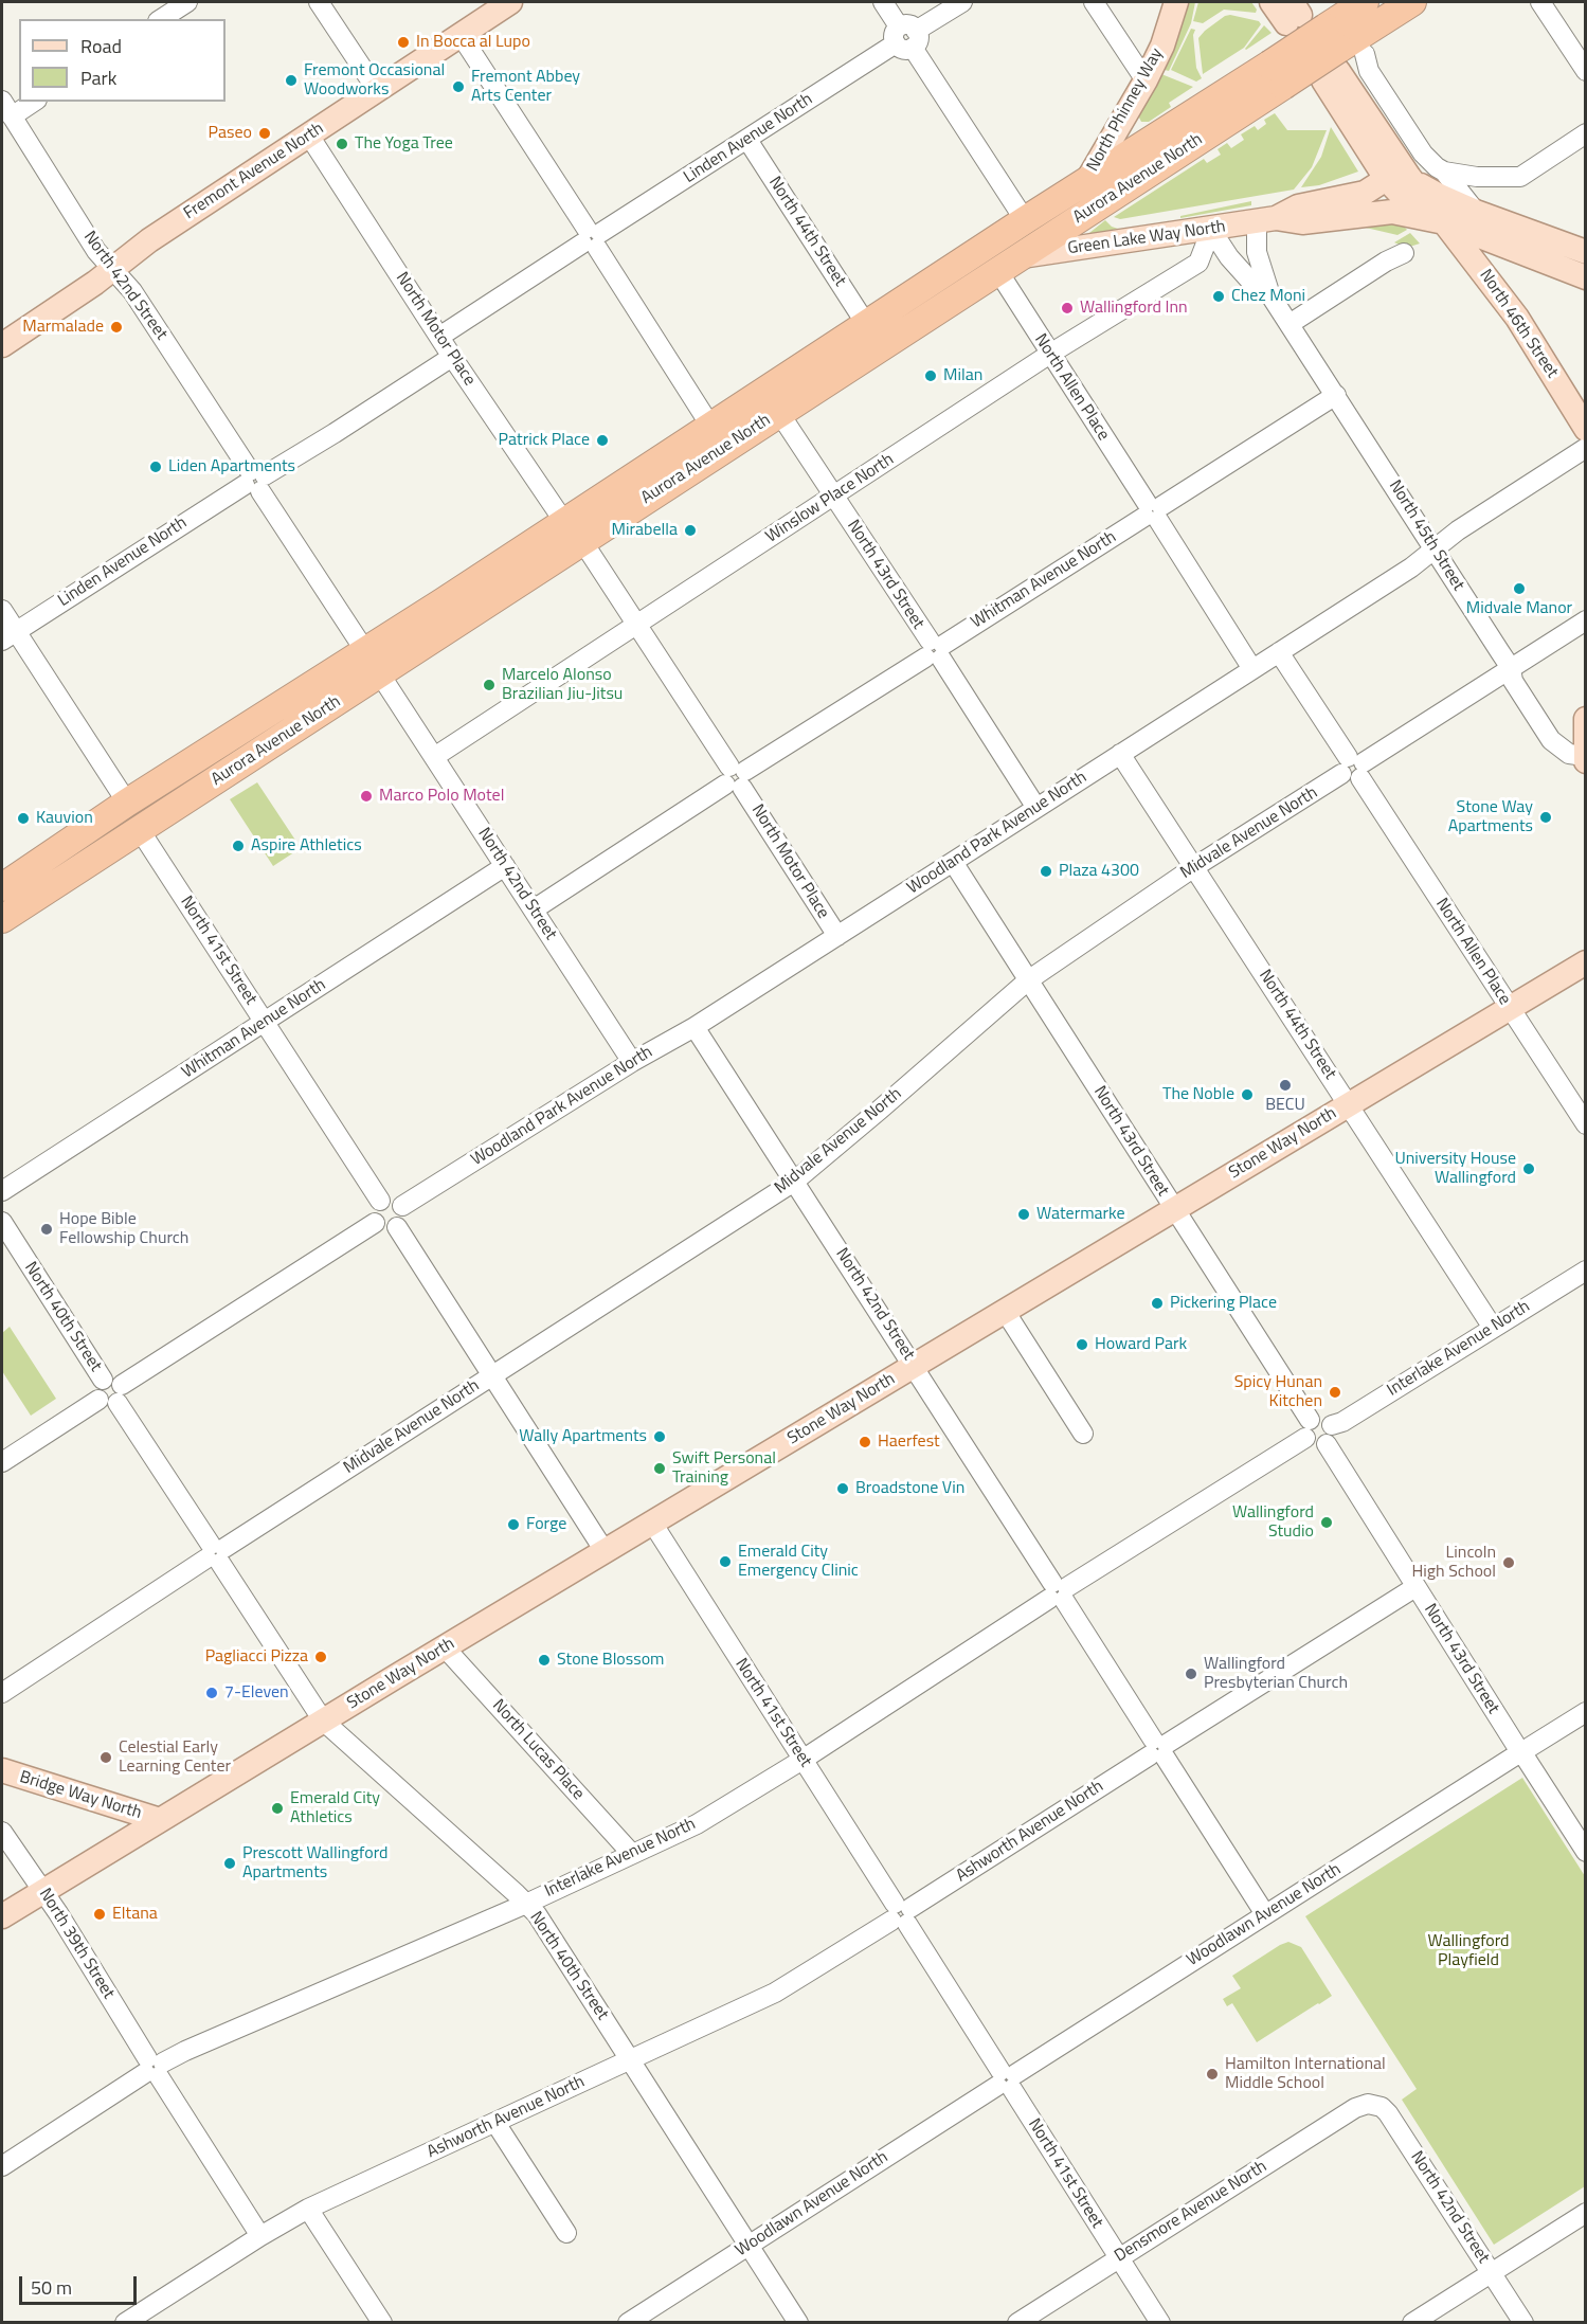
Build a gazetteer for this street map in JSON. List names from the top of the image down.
{
  "streets": {
    "highway": ["Aurora Avenue North"],
    "main road": [
      "North Phinney Way",
      "Fremont Avenue North",
      "Green Lake Way North",
      "North 46th Street",
      "Stone Way North",
      "Bridge Way North"
    ],
    "street": [
      "Linden Avenue North",
      "North 44th Street",
      "North 42nd Street",
      "North Motor Place",
      "North Allen Place",
      "Winslow Place North",
      "North 45th Street",
      "North 43rd Street",
      "Whitman Avenue North",
      "Woodland Park Avenue North",
      "Midvale Avenue North",
      "North 41st Street",
      "North 40th Street",
      "Interlake Avenue North",
      "North Lucas Place",
      "Ashworth Avenue North",
      "Woodlawn Avenue North",
      "North 39th Street",
      "Densmore Avenue North"
    ]
  },
  "crossings": [
    ["North Phinney Way", "Aurora Avenue North"],
    ["Linden Avenue North", "North 44th Street"],
    ["Linden Avenue North", "North 42nd Street"],
    ["Linden Avenue North", "North Motor Place"],
    ["Fremont Avenue North", "North 42nd Street"],
    ["Fremont Avenue North", "North Motor Place"],
    ["Aurora Avenue North", "North 44th Street"],
    ["Aurora Avenue North", "Green Lake Way North"],
    ["Aurora Avenue North", "North 42nd Street"],
    ["Aurora Avenue North", "North 46th Street"],
    ["Aurora Avenue North", "North Motor Place"],
    ["Aurora Avenue North", "North Allen Place"],
    ["Aurora Avenue North", "North 43rd Street"],
    ["Aurora Avenue North", "North 41st Street"],
    ["North 44th Street", "Woodland Park Avenue North"],
    ["North 44th Street", "Midvale Avenue North"],
    ["North 44th Street", "Stone Way North"],
    ["North 44th Street", "Interlake Avenue North"],
    ["Green Lake Way North", "North 46th Street"],
    ["Green Lake Way North", "North Allen Place"],
    ["Green Lake Way North", "Winslow Place North"],
    ["Green Lake Way North", "North 45th Street"],
    ["North 42nd Street", "Winslow Place North"],
    ["North 42nd Street", "Whitman Avenue North"],
    ["North 42nd Street", "Woodland Park Avenue North"],
    ["North 42nd Street", "Midvale Avenue North"],
    ["North 42nd Street", "Stone Way North"],
    ["North 42nd Street", "Interlake Avenue North"],
    ["North 42nd Street", "Ashworth Avenue North"],
    ["North 42nd Street", "Woodlawn Avenue North"],
    ["North 42nd Street", "Densmore Avenue North"],
    ["North Motor Place", "Winslow Place North"],
    ["North Motor Place", "Whitman Avenue North"],
    ["North Motor Place", "Woodland Park Avenue North"],
    ["North Allen Place", "Winslow Place North"],
    ["North Allen Place", "Whitman Avenue North"],
    ["North Allen Place", "Woodland Park Avenue North"],
    ["North Allen Place", "Midvale Avenue North"],
    ["North Allen Place", "Stone Way North"],
    ["Winslow Place North", "North 45th Street"],
    ["Winslow Place North", "North 43rd Street"],
    ["North 45th Street", "Whitman Avenue North"],
    ["North 45th Street", "Woodland Park Avenue North"],
    ["North 45th Street", "Midvale Avenue North"],
    ["North 43rd Street", "Whitman Avenue North"],
    ["North 43rd Street", "Woodland Park Avenue North"],
    ["North 43rd Street", "Midvale Avenue North"],
    ["North 43rd Street", "Stone Way North"],
    ["North 43rd Street", "Interlake Avenue North"],
    ["North 43rd Street", "Ashworth Avenue North"],
    ["North 43rd Street", "Woodlawn Avenue North"],
    ["Whitman Avenue North", "North 41st Street"],
    ["Woodland Park Avenue North", "North 41st Street"],
    ["Midvale Avenue North", "North 40th Street"],
    ["North 41st Street", "Stone Way North"],
    ["North 41st Street", "Interlake Avenue North"],
    ["North 41st Street", "Ashworth Avenue North"],
    ["North 41st Street", "Woodlawn Avenue North"],
    ["North 41st Street", "Densmore Avenue North"],
    ["Stone Way North", "North 40th Street"],
    ["Stone Way North", "North Lucas Place"],
    ["Stone Way North", "Bridge Way North"],
    ["Stone Way North", "North 39th Street"],
    ["North 40th Street", "Interlake Avenue North"],
    ["North 40th Street", "Ashworth Avenue North"],
    ["North 40th Street", "Woodlawn Avenue North"],
    ["Interlake Avenue North", "North Lucas Place"],
    ["Interlake Avenue North", "North 39th Street"],
    ["Ashworth Avenue North", "North 39th Street"]
  ],
  "parks": ["Wallingford Playfield"],
  "places": [
    "In Bocca al Lupo",
    "Fremont Occasional Woodworks",
    "Fremont Abbey Arts Center",
    "Paseo",
    "The Yoga Tree",
    "Chez Moni",
    "Wallingford Inn",
    "Marmalade",
    "Milan",
    "Patrick Place",
    "Liden Apartments",
    "Mirabella",
    "Midvale Manor",
    "Marcelo Alonso Brazilian Jiu-Jitsu",
    "Marco Polo Motel",
    "Stone Way Apartments",
    "Kauvion",
    "Aspire Athletics",
    "Plaza 4300",
    "BECU",
    "The Noble",
    "University House Wallingford",
    "Watermarke",
    "Hope Bible Fellowship Church",
    "Pickering Place",
    "Howard Park",
    "Spicy Hunan Kitchen",
    "Wally Apartments",
    "Haerfest",
    "Swift Personal Training",
    "Broadstone Vin",
    "Wallingford Studio",
    "Forge",
    "Emerald City Emergency Clinic",
    "Lincoln High School",
    "Pagliacci Pizza",
    "Stone Blossom",
    "Wallingford Presbyterian Church",
    "7-Eleven",
    "Celestial Early Learning Center",
    "Emerald City Athletics",
    "Prescott Wallingford Apartments",
    "Eltana",
    "Hamilton International Middle School"
  ],
  "legend": ["Road", "Park"],
  "scale_bar": "50 m"
}
